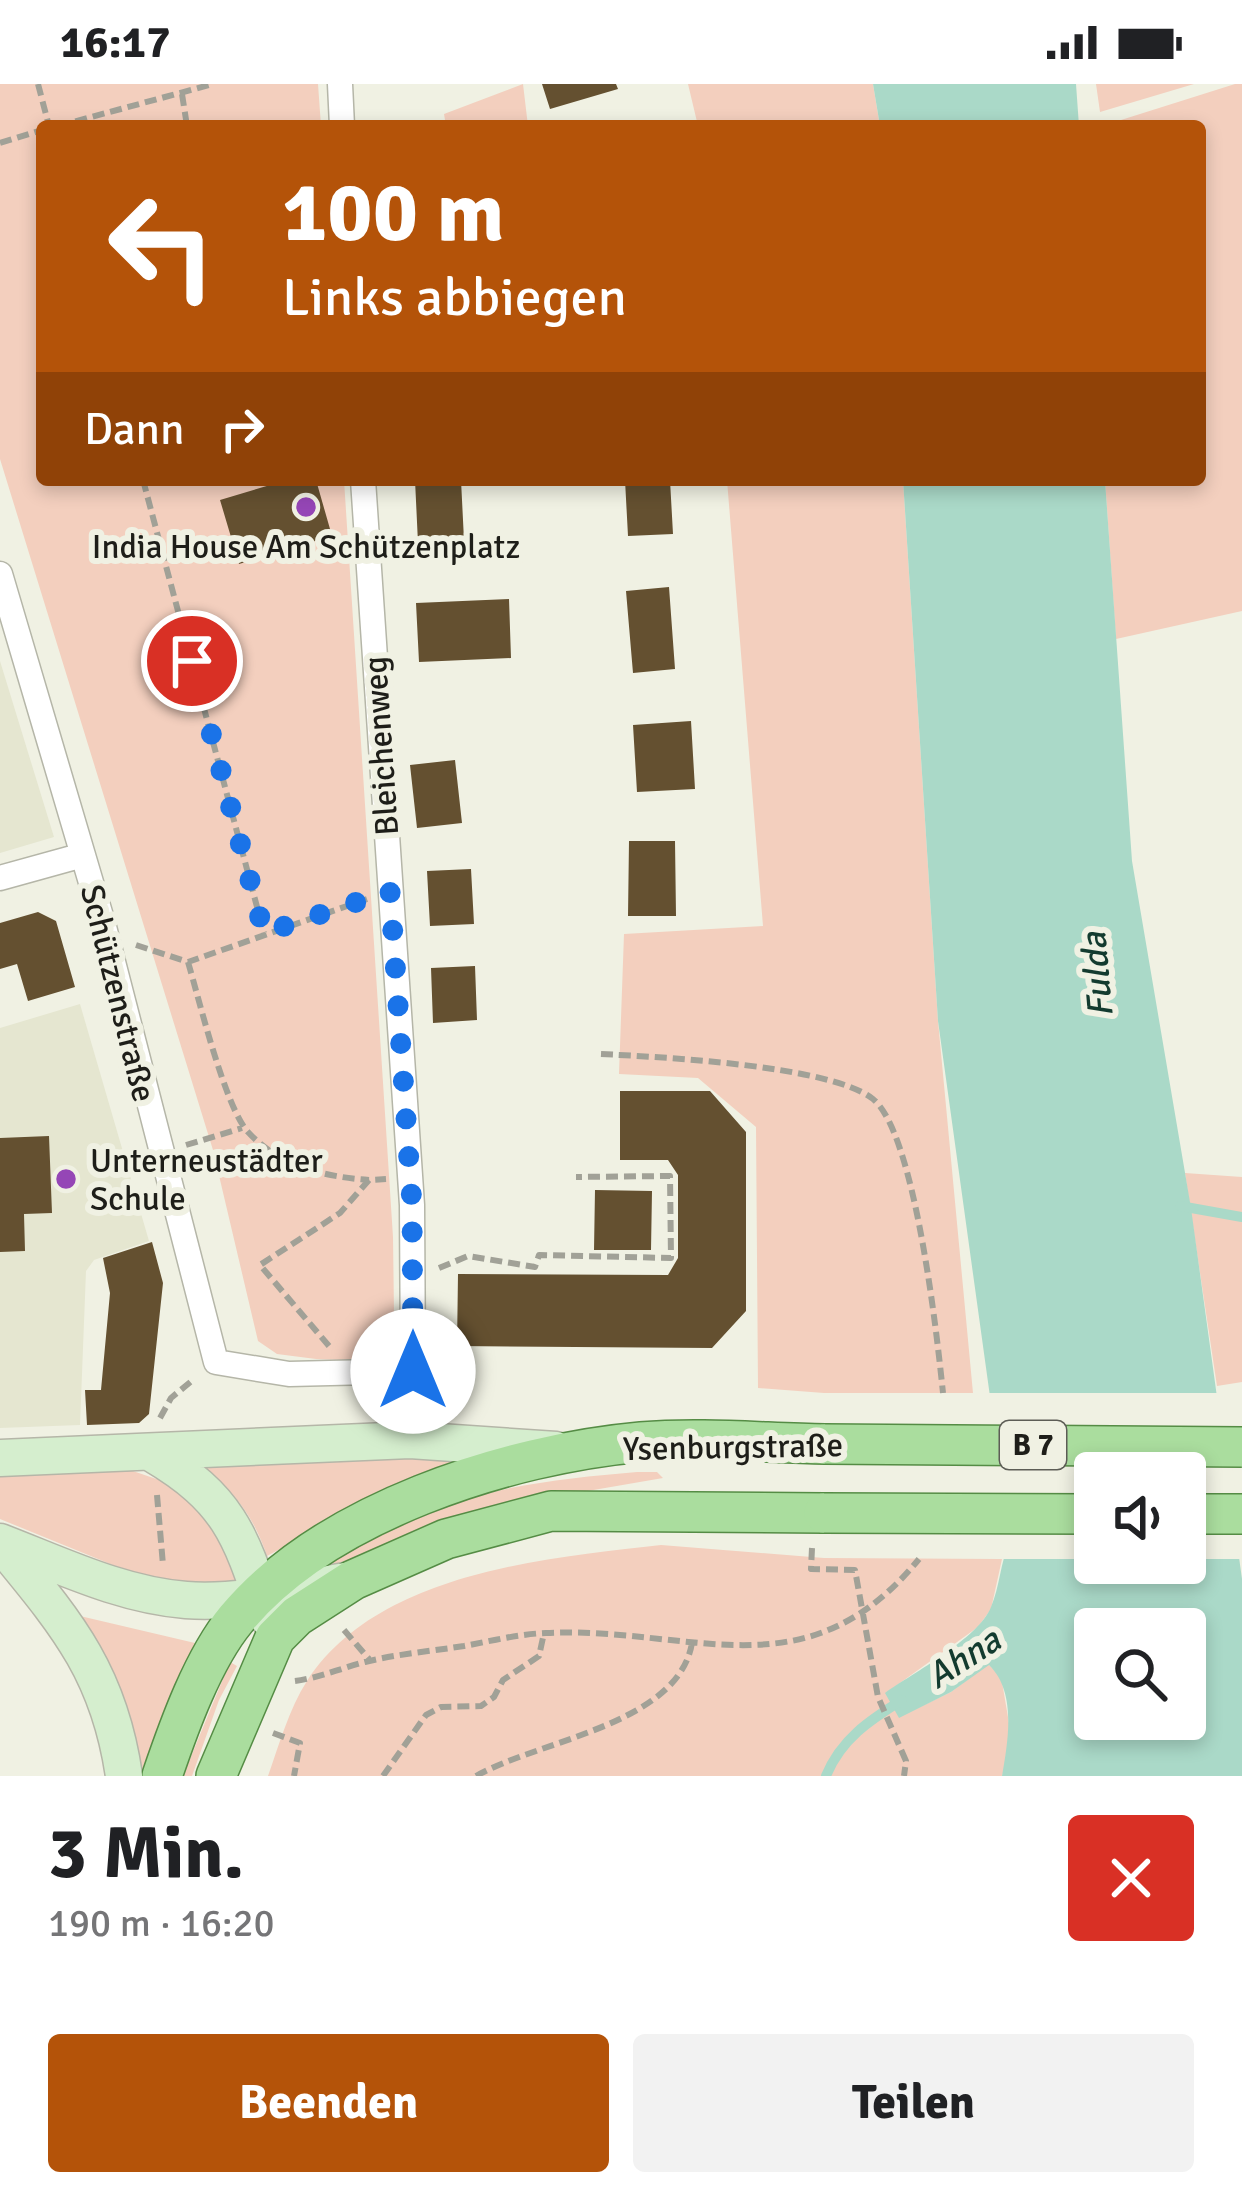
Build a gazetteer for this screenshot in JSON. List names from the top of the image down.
{
  "streets": {
    "main road": ["B 7", "Ysenburgstraße"],
    "street": ["Bleichenweg", "Schützenstraße"]
  },
  "crossings": [
    ["Bleichenweg", "Schützenstraße"],
    ["B 7", "Ysenburgstraße"]
  ],
  "water": ["Fulda", "Ahna"],
  "places": ["India House Am Schützenplatz", "Unterneustädter Schule"],
  "page": {
    "status": "16:17",
    "turn": ["100 m", "Links abbiegen"],
    "then": "Dann",
    "heading": ["3 Min.", "190 m · 16:20"],
    "buttons": ["Beenden", "Teilen"]
  }
}
